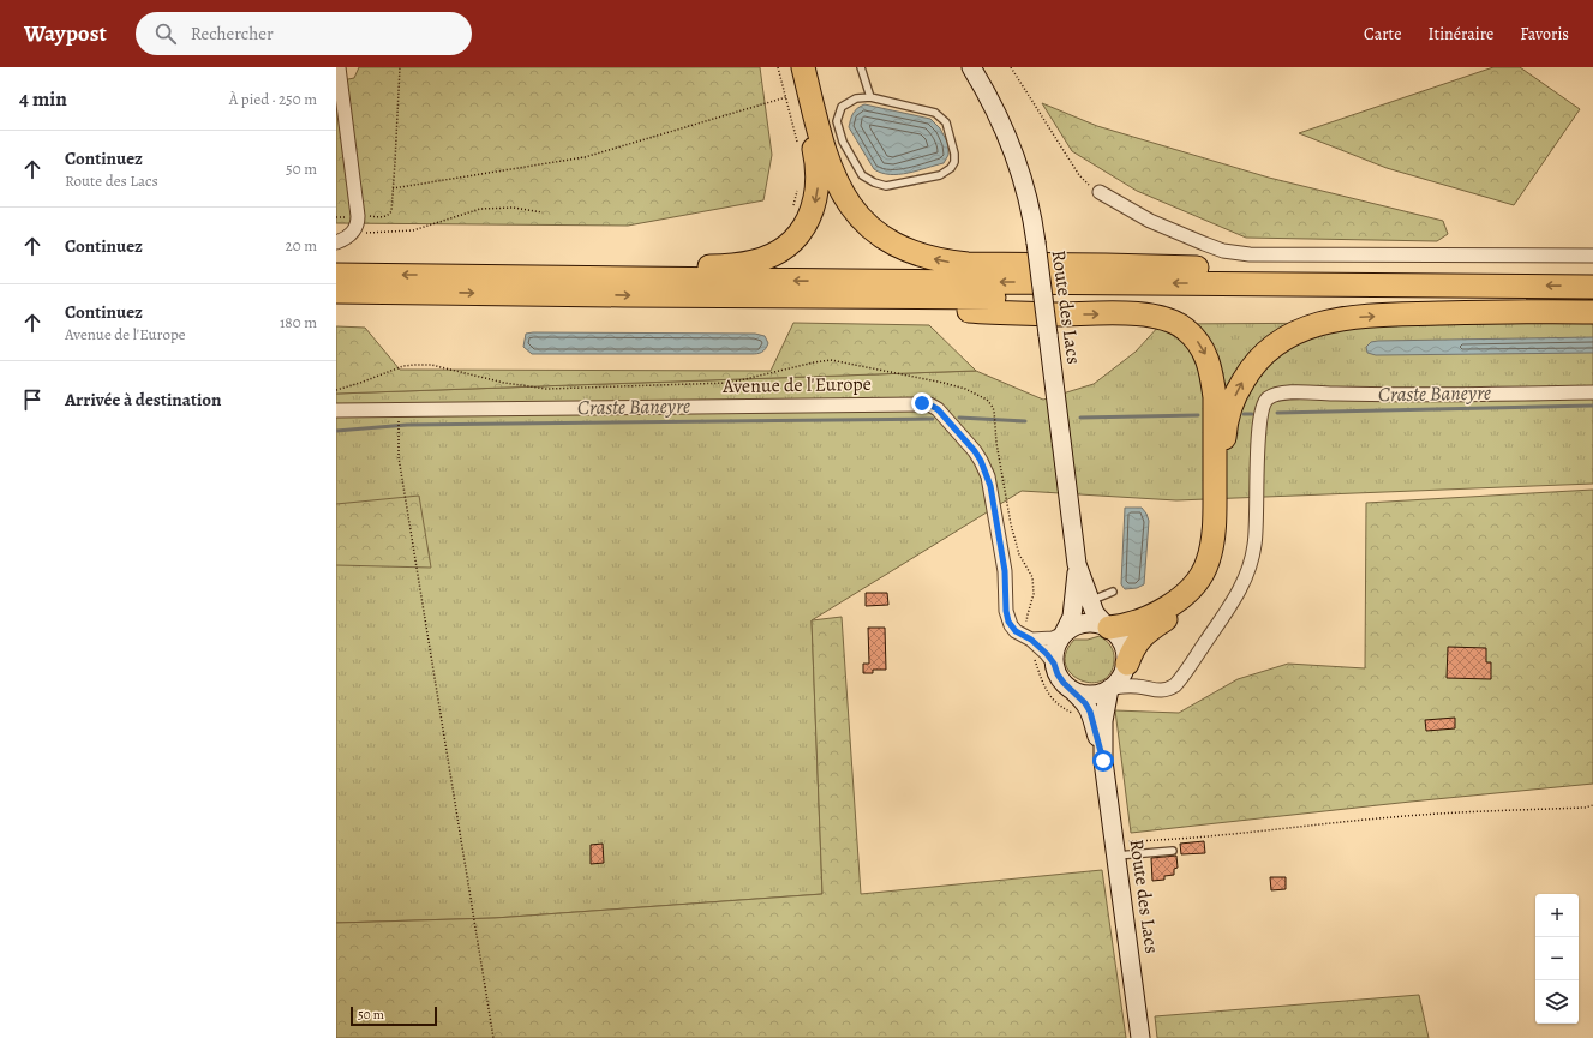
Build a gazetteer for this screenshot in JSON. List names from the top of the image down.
{
  "streets": {
    "main road": ["Route des Lacs"],
    "street": ["Avenue de l'Europe"]
  },
  "crossings": [
    ["Route des Lacs", "Avenue de l'Europe"]
  ],
  "water": ["Craste Baneyre"],
  "scale_bar": "50 m",
  "page": {
    "header": "Waypost",
    "search": "Rechercher",
    "nav": ["Carte", "Itinéraire", "Favoris"],
    "heading": ["4 min", "À pied · 250 m"],
    "list": [
      ["Continuez", "Route des Lacs", "50 m"],
      ["Continuez", "20 m"],
      ["Continuez", "Avenue de l'Europe", "180 m"],
      "Arrivée à destination"
    ],
    "map_buttons": ["+", "−"],
    "scale": "50 m"
  }
}
